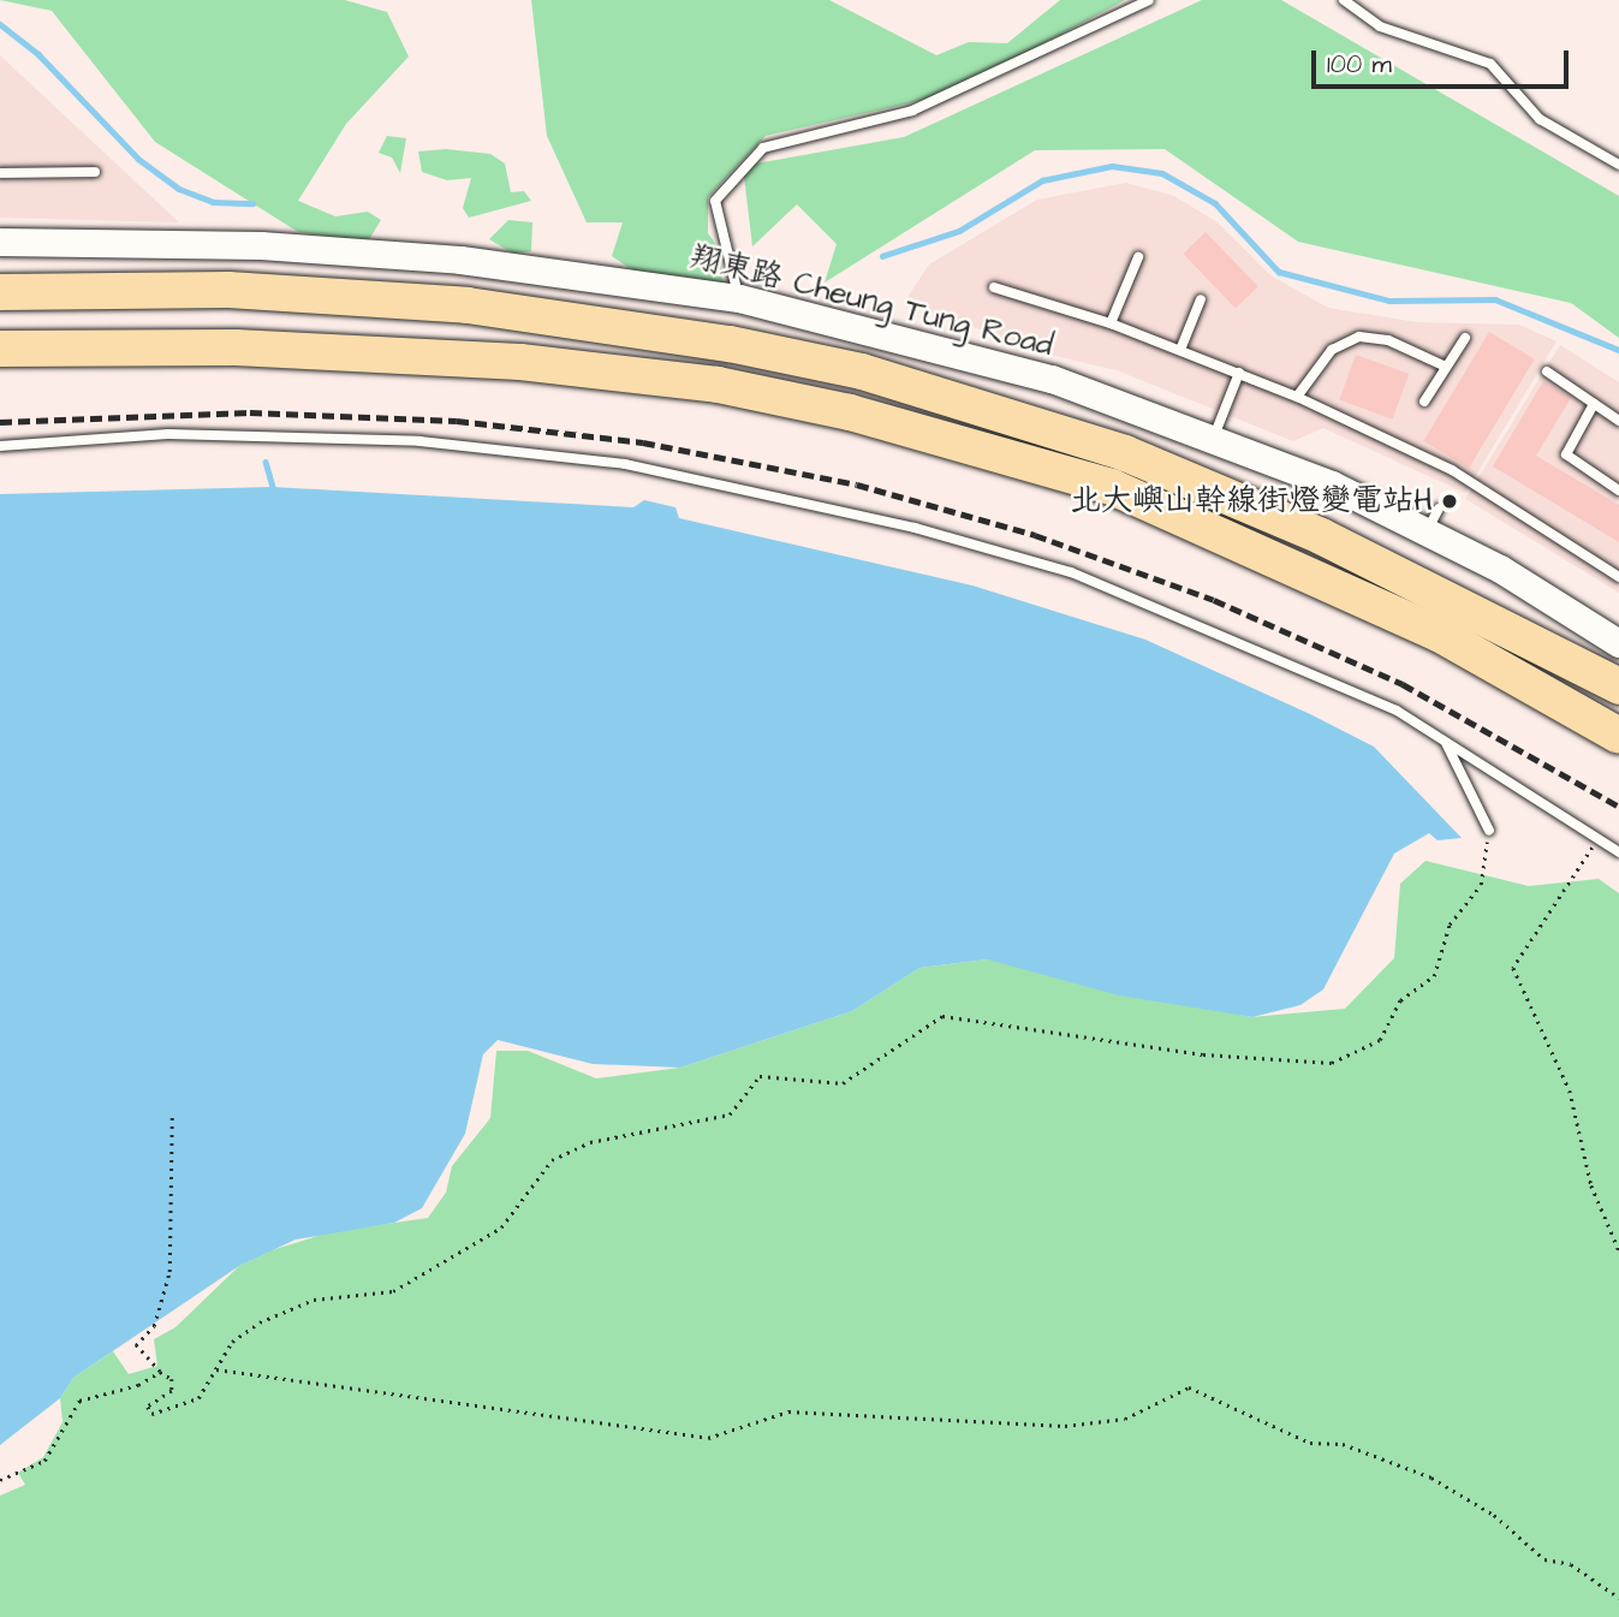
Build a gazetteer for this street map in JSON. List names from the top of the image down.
{
  "streets": {
    "main road": ["翔東路 Cheung Tung Road"]
  },
  "places": ["北大嶼山幹線街燈變電站H"],
  "scale_bar": "100 m"
}
